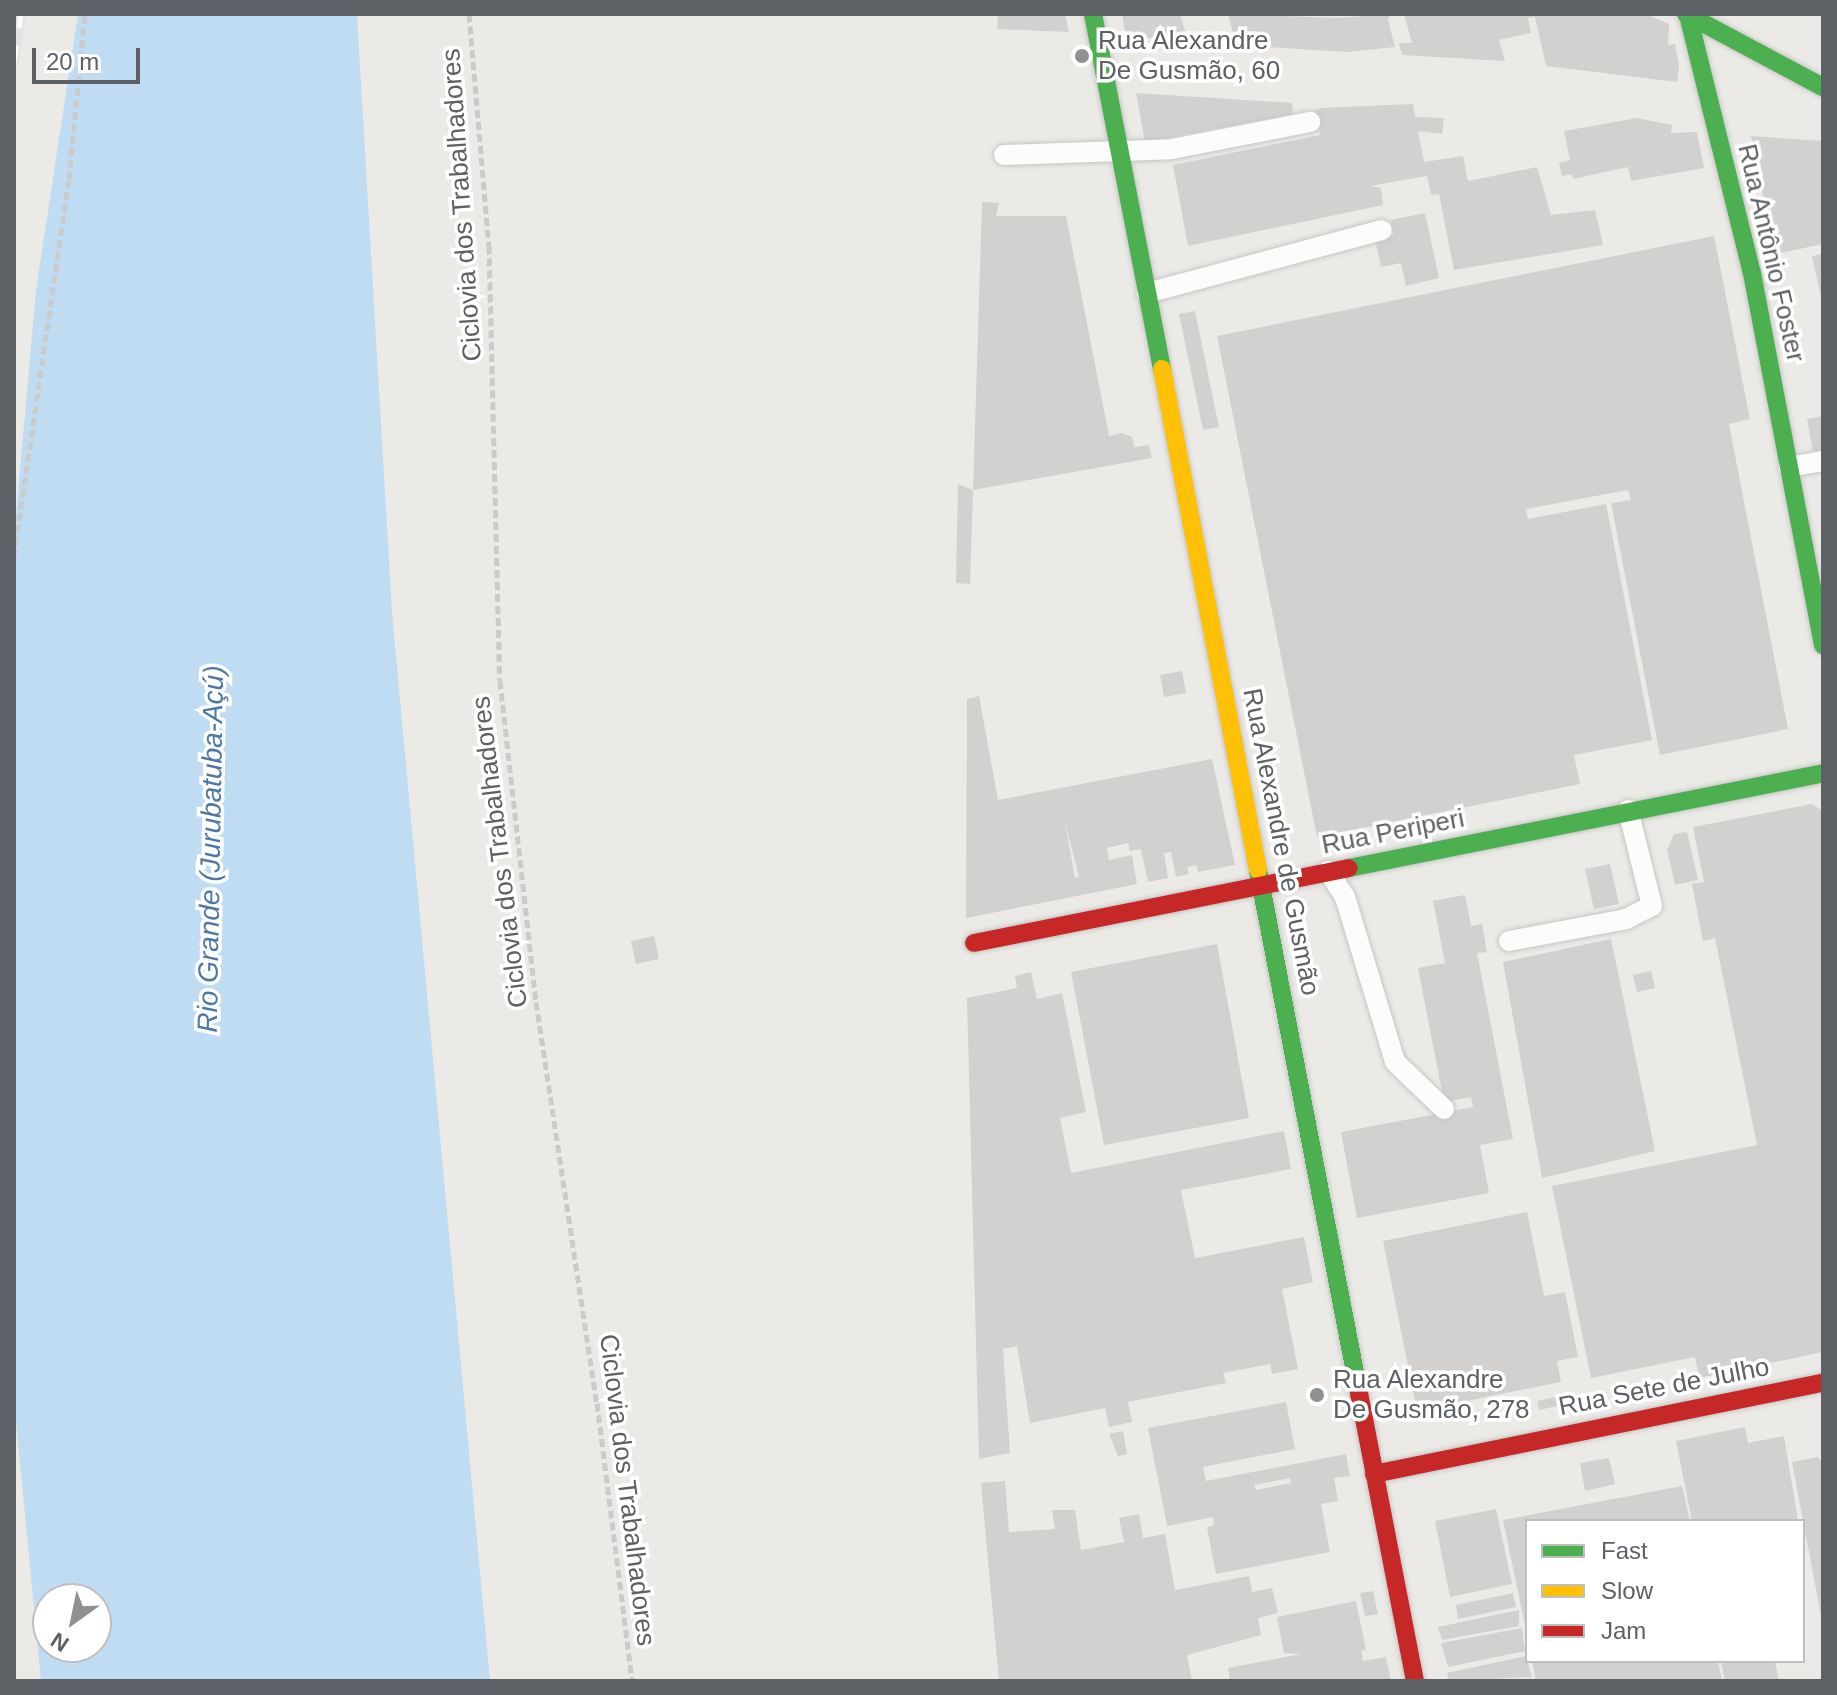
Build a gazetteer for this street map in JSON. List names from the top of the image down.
{
  "streets": {
    "street": [
      "Rua Antônio Foster",
      "Rua Periperi",
      "Rua Alexandre de Gusmão",
      "Rua Sete de Julho"
    ],
    "path": ["Ciclovia dos Trabalhadores"]
  },
  "crossings": [
    ["Rua Periperi", "Rua Alexandre de Gusmão"],
    ["Rua Alexandre de Gusmão", "Rua Sete de Julho"]
  ],
  "water": ["Rio Grande (Jurubatuba-Açú)"],
  "places": ["Rua Alexandre De Gusmão, 60", "Rua Alexandre De Gusmão, 278"],
  "legend": ["Fast", "Slow", "Jam"],
  "scale_bar": "20 m",
  "north": "bottom left"
}
